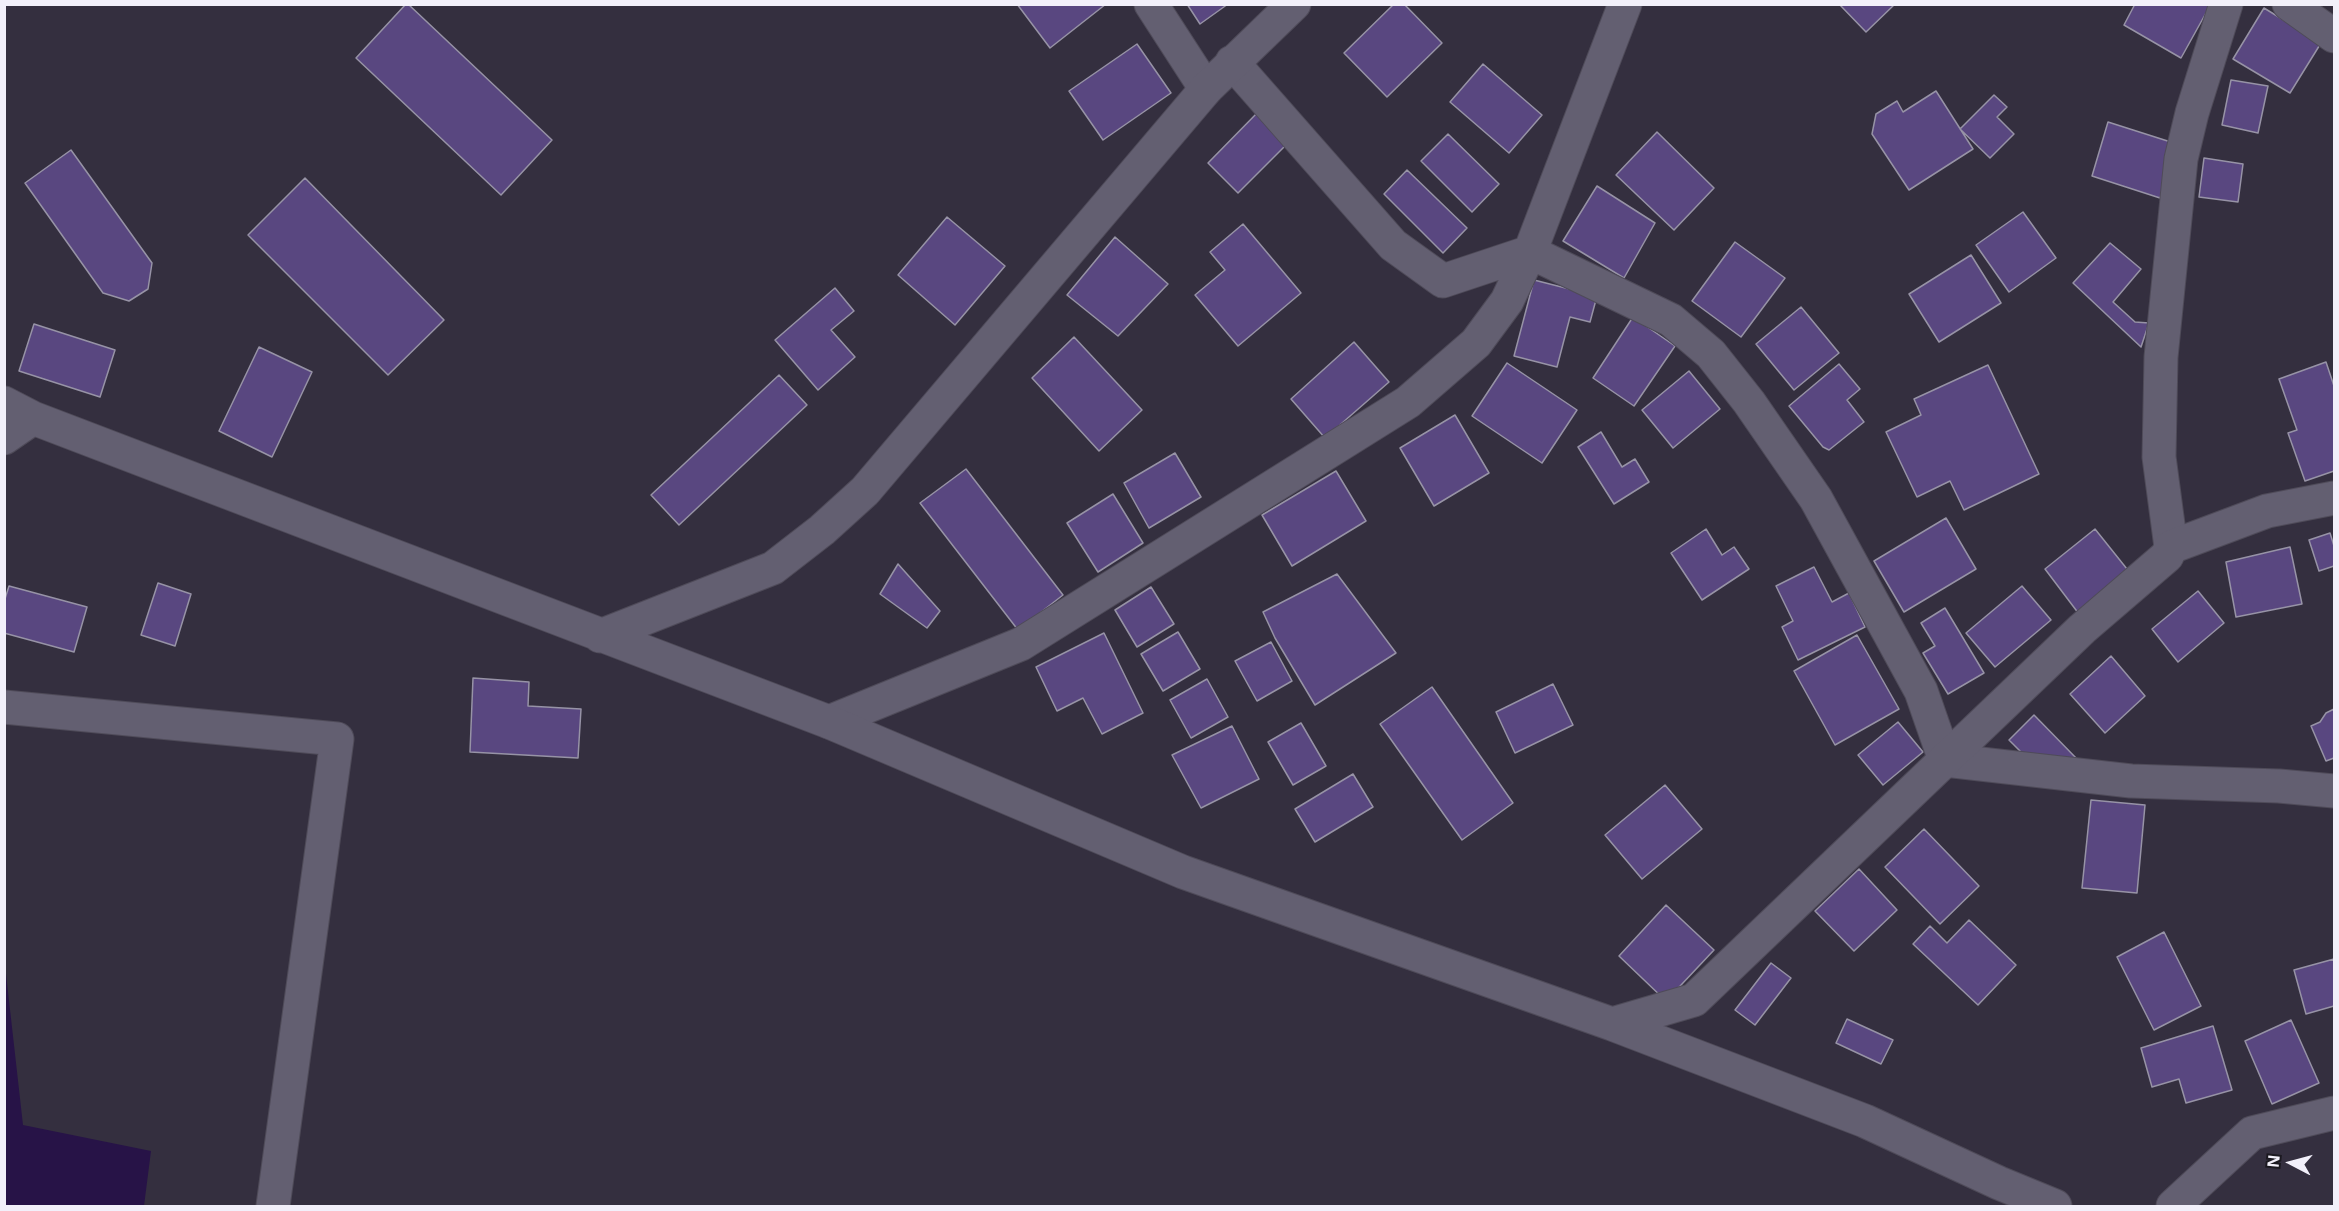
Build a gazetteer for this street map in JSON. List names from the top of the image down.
{
  "north": "left"
}
